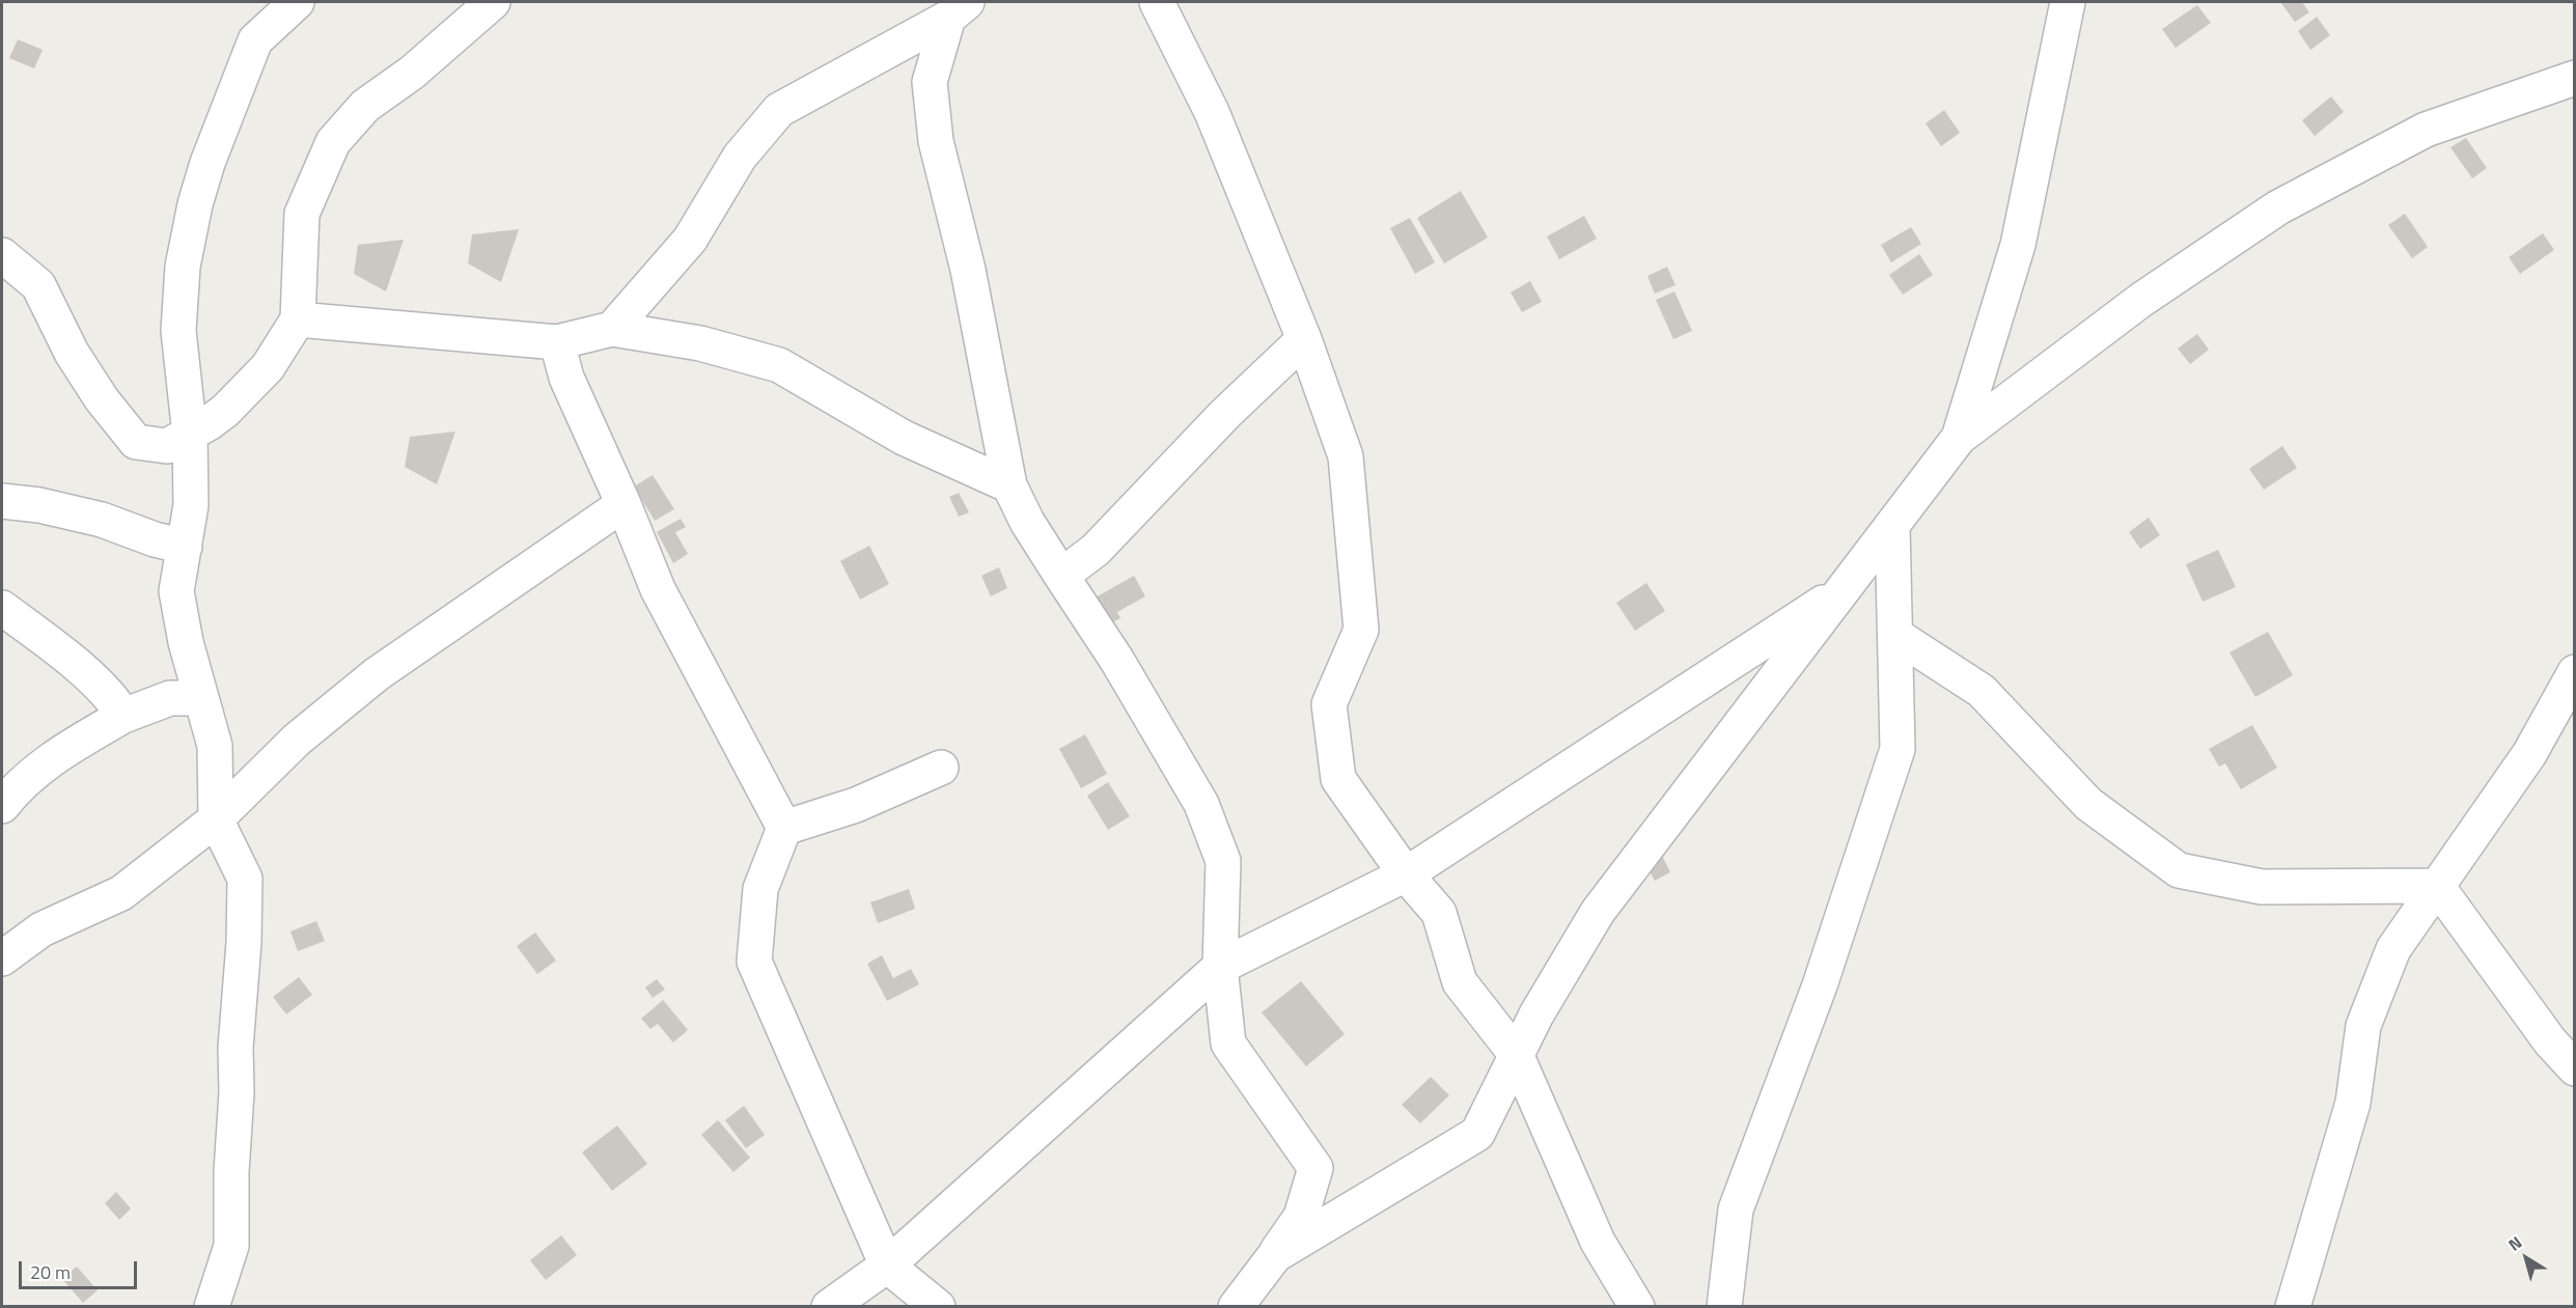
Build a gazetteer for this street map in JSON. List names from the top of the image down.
{
  "scale_bar": "20 m",
  "north": "top left"
}
